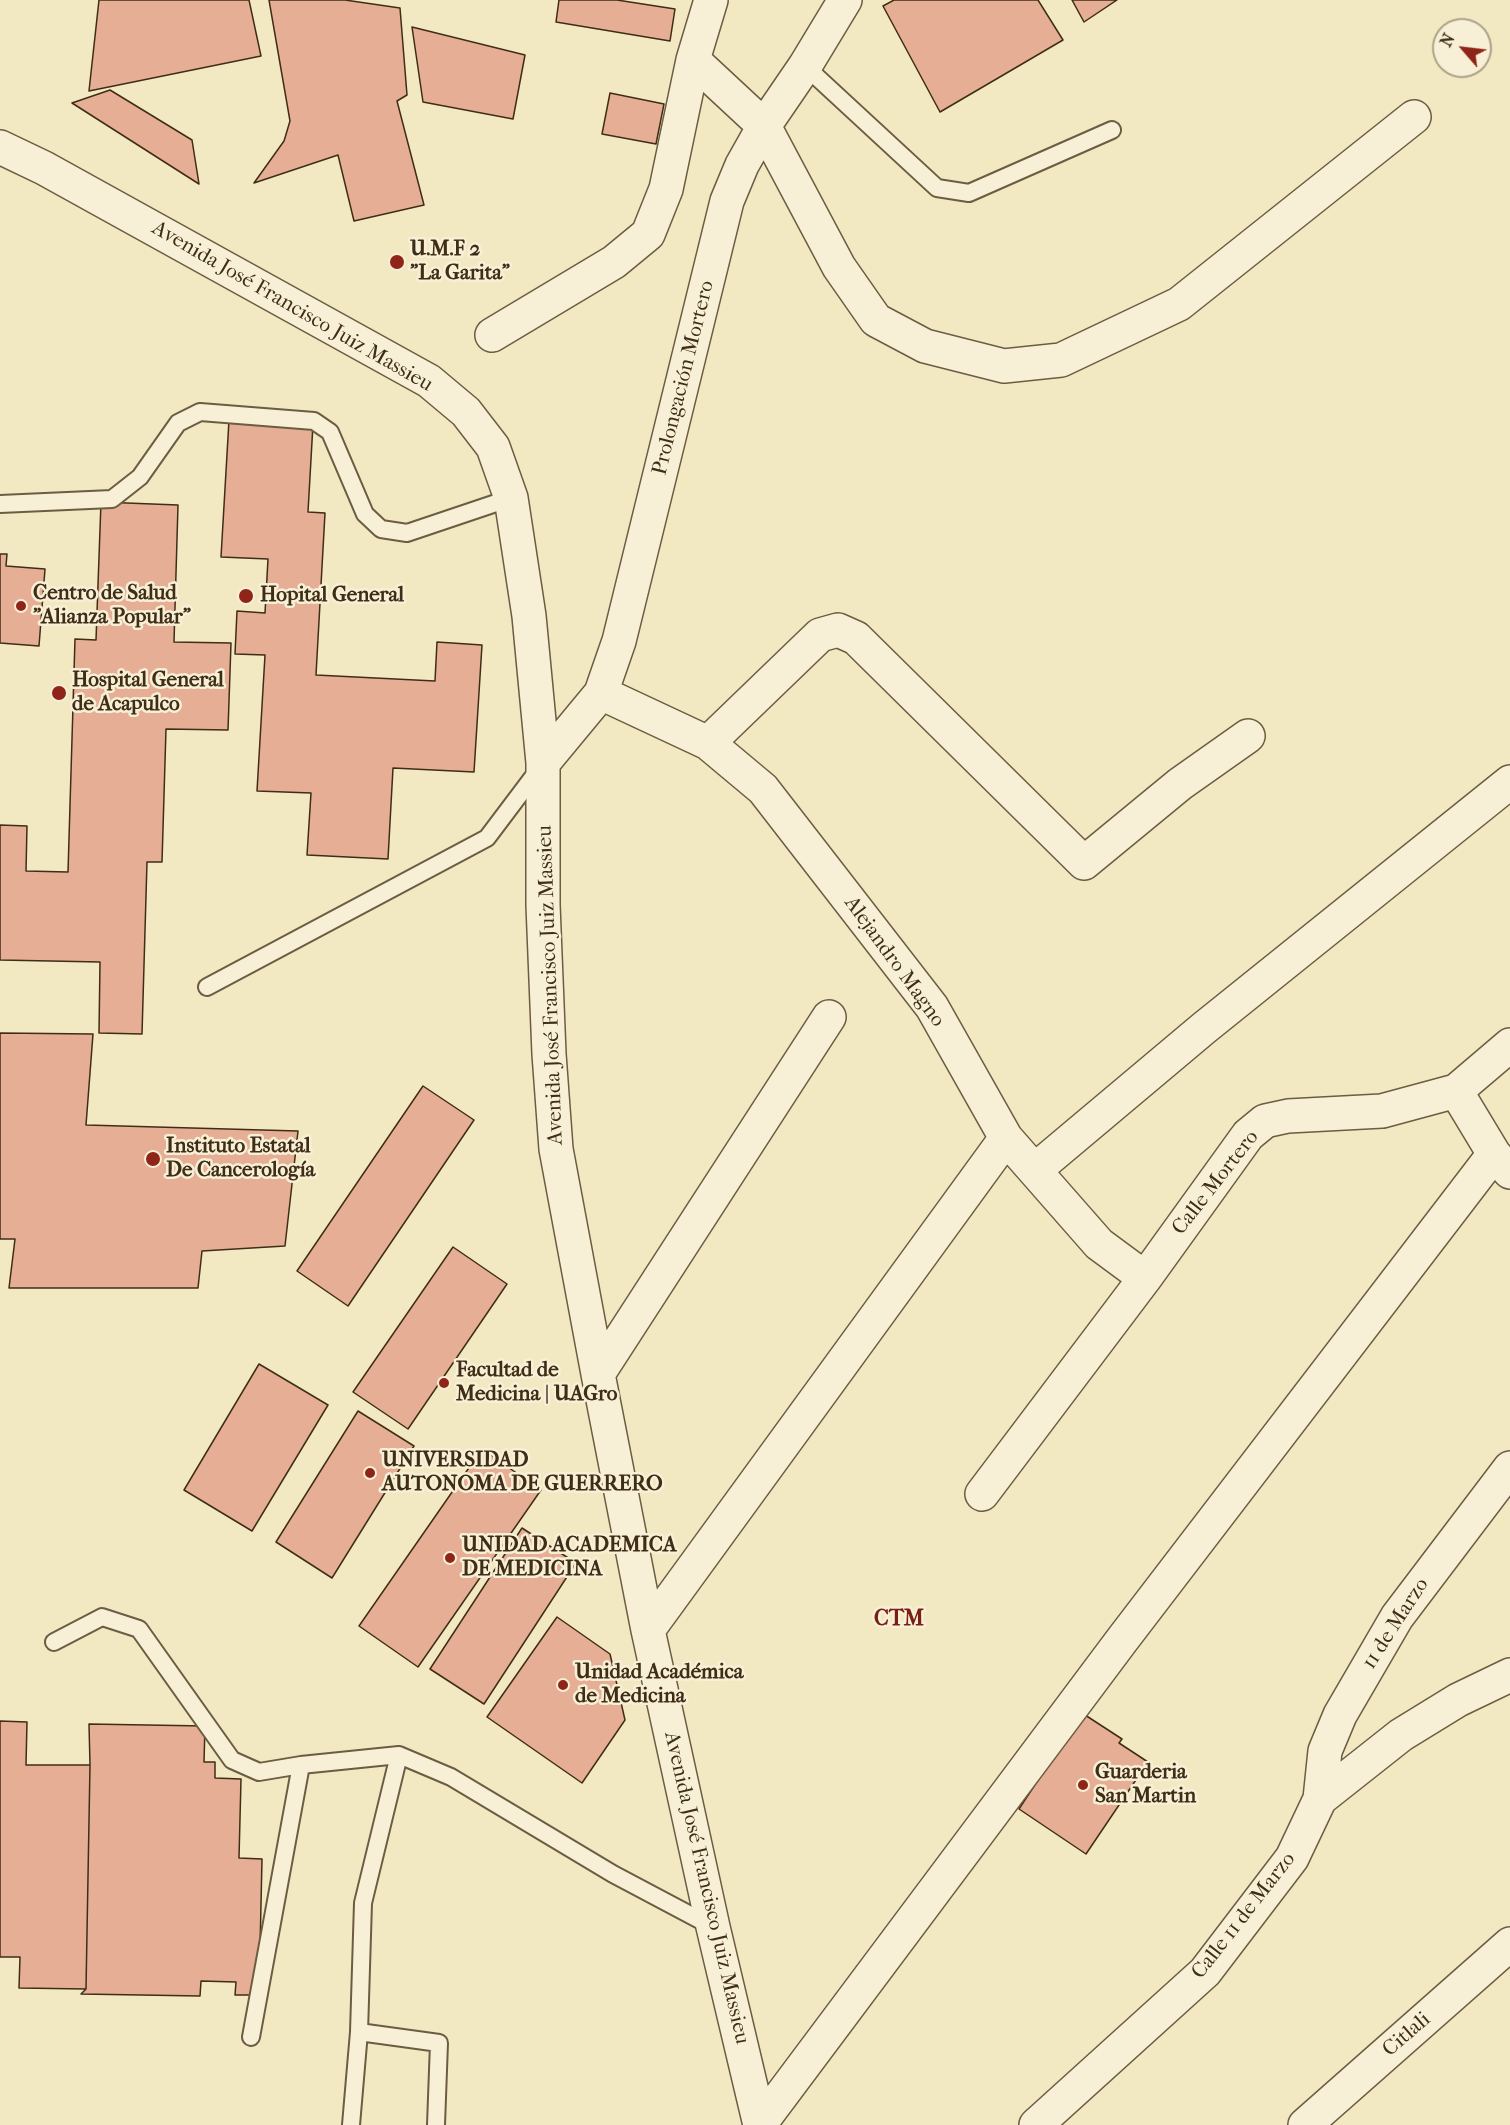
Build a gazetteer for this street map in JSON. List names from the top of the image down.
{
  "streets": {
    "street": [
      "Avenida José Francisco Juiz Massieu",
      "Prolongación Mortero",
      "Alejandro Magno",
      "Calle Mortero",
      "11 de Marzo",
      "Calle 11 de Marzo",
      "Citlali"
    ]
  },
  "crossings": [
    ["Avenida José Francisco Juiz Massieu", "Prolongación Mortero"],
    ["Prolongación Mortero", "Alejandro Magno"],
    ["Alejandro Magno", "Calle Mortero"],
    ["11 de Marzo", "Calle 11 de Marzo"]
  ],
  "districts": ["CTM"],
  "places": [
    "U.M.F 2 \"La Garita\"",
    "Hopital General",
    "Centro de Salud \"Alianza Popular\"",
    "Hospital General de Acapulco",
    "Instituto Estatal De Cancerología",
    "Facultad de Medicina | UAGro",
    "UNIVERSIDAD AUTONOMA DE GUERRERO",
    "UNIDAD ACADEMICA DE MEDICINA",
    "Unidad Académica de Medicina",
    "Guarderia San Martin"
  ],
  "north": "top left"
}
